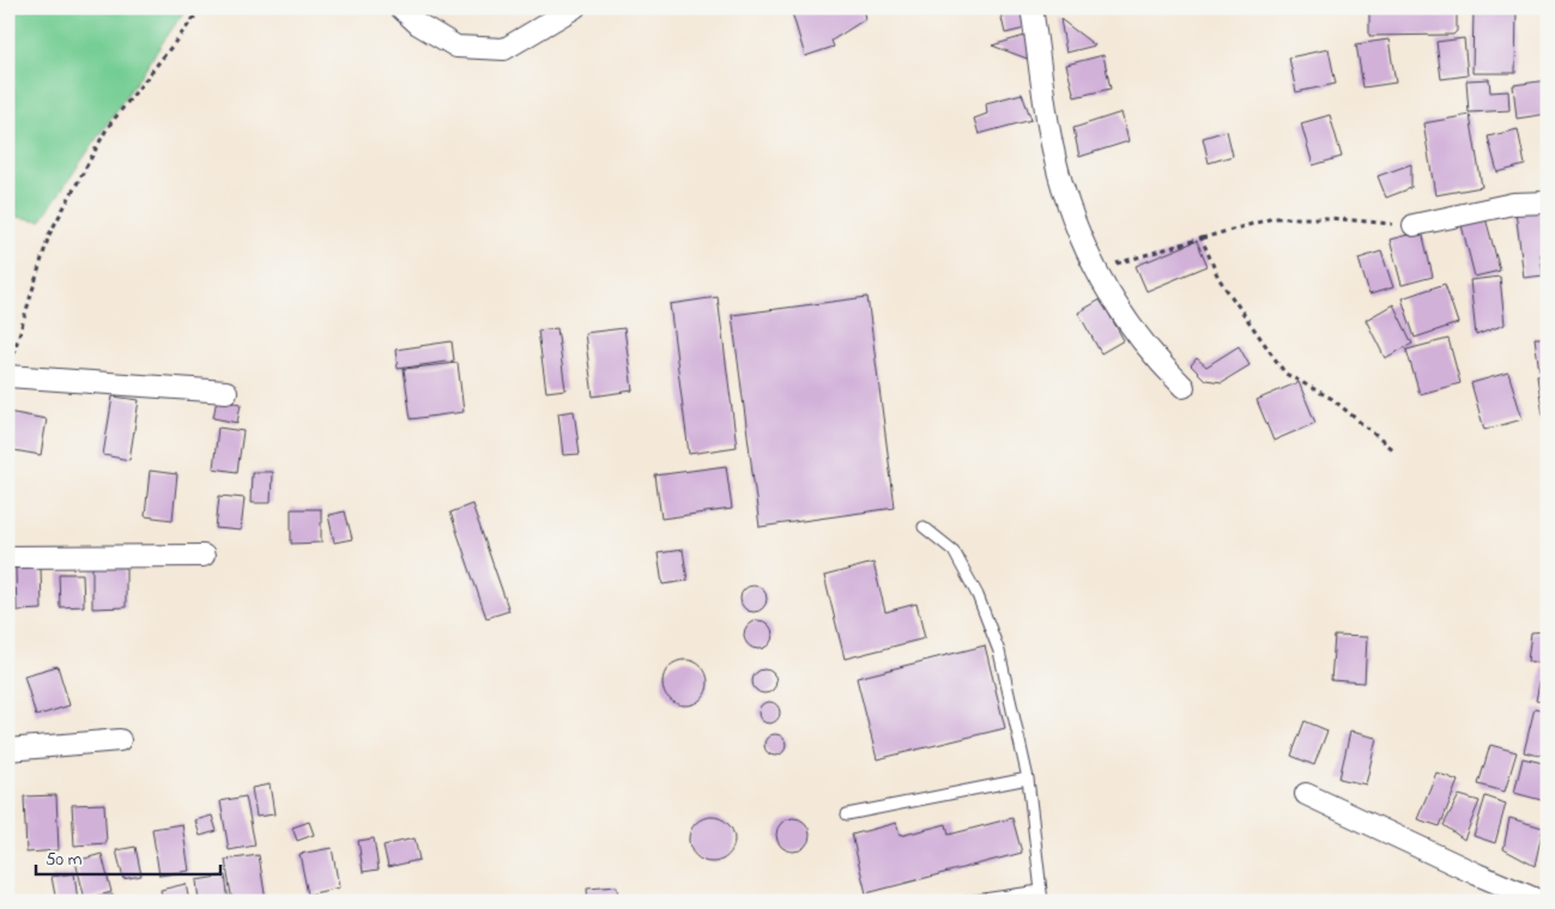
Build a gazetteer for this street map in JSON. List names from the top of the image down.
{
  "scale_bar": "50 m"
}
